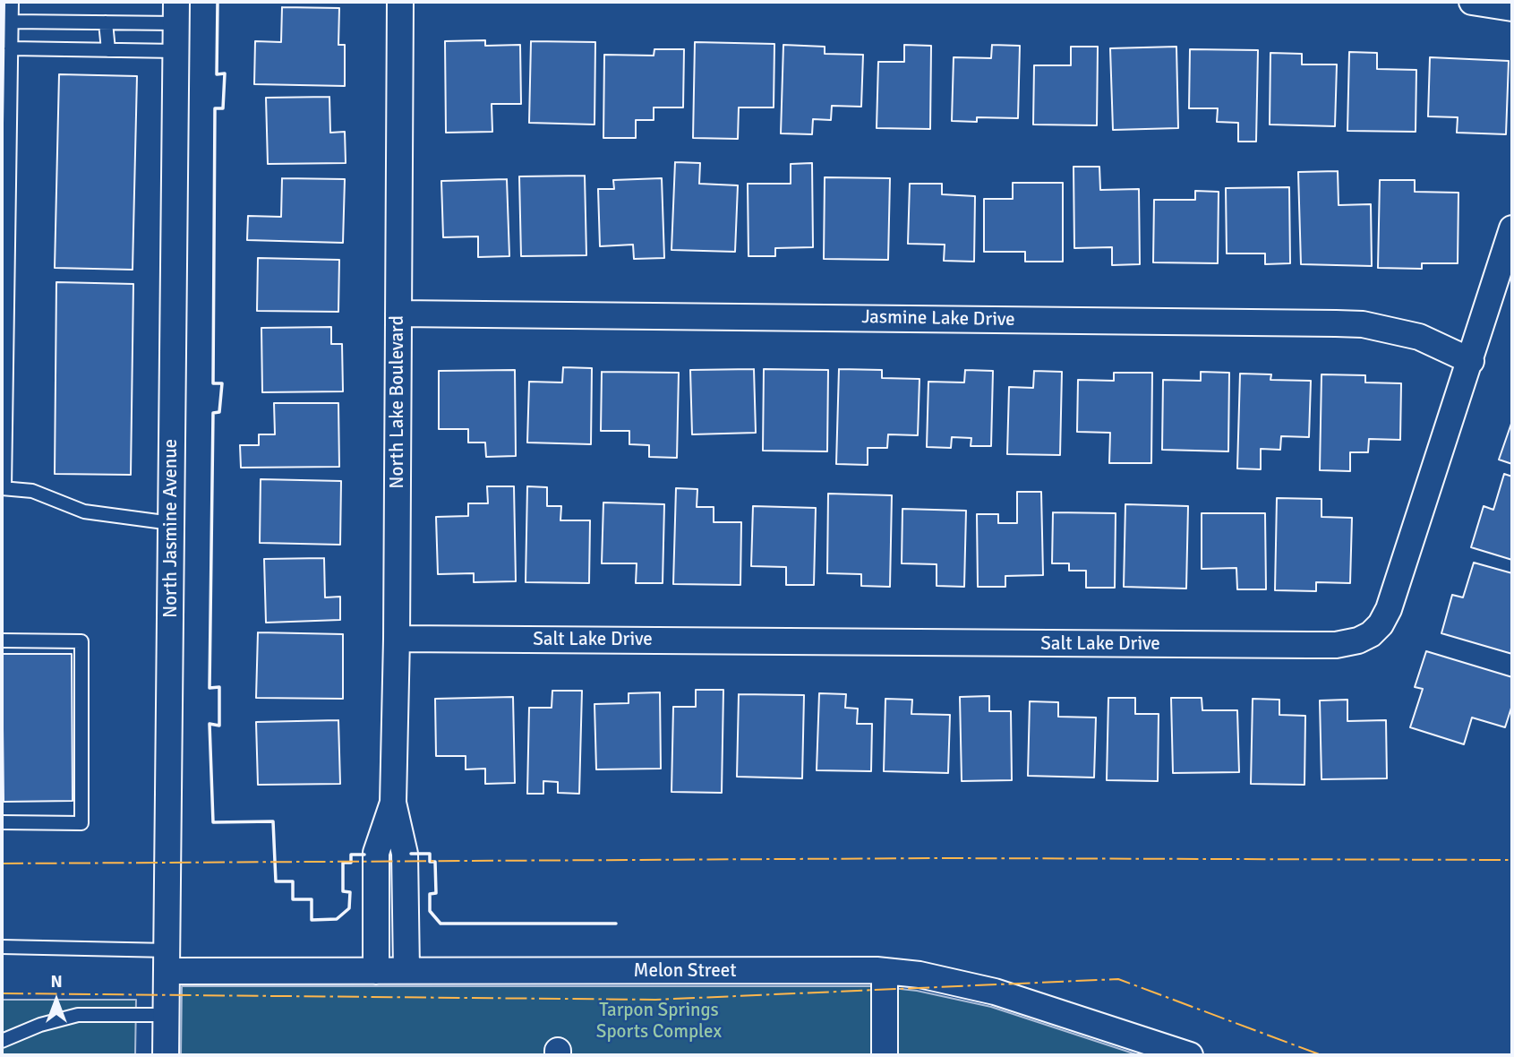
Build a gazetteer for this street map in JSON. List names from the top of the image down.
{
  "streets": {
    "street": [
      "Jasmine Lake Drive",
      "North Lake Boulevard",
      "North Jasmine Avenue",
      "Salt Lake Drive",
      "Melon Street"
    ]
  },
  "crossings": [
    ["Jasmine Lake Drive", "North Lake Boulevard"],
    ["Jasmine Lake Drive", "Salt Lake Drive"],
    ["North Lake Boulevard", "Salt Lake Drive"],
    ["North Lake Boulevard", "Melon Street"],
    ["North Jasmine Avenue", "Melon Street"]
  ],
  "parks": ["Tarpon Springs Sports Complex"],
  "north": "top"
}
